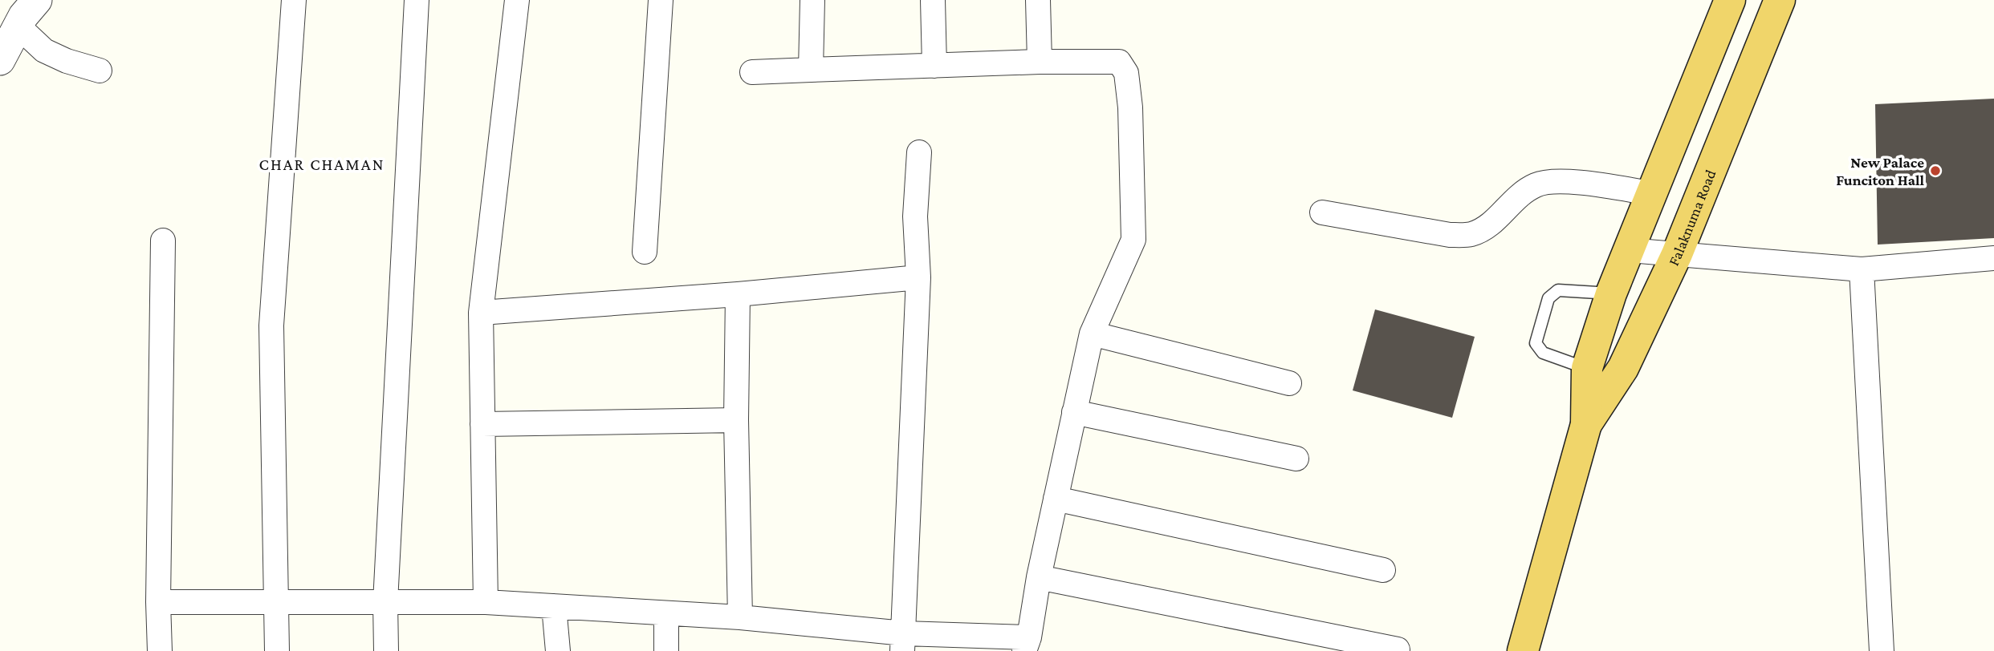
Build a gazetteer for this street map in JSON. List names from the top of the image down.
{
  "streets": {
    "highway": ["Falaknuma Road"]
  },
  "districts": ["CHAR CHAMAN"],
  "places": ["New Palace Funciton Hall"]
}
